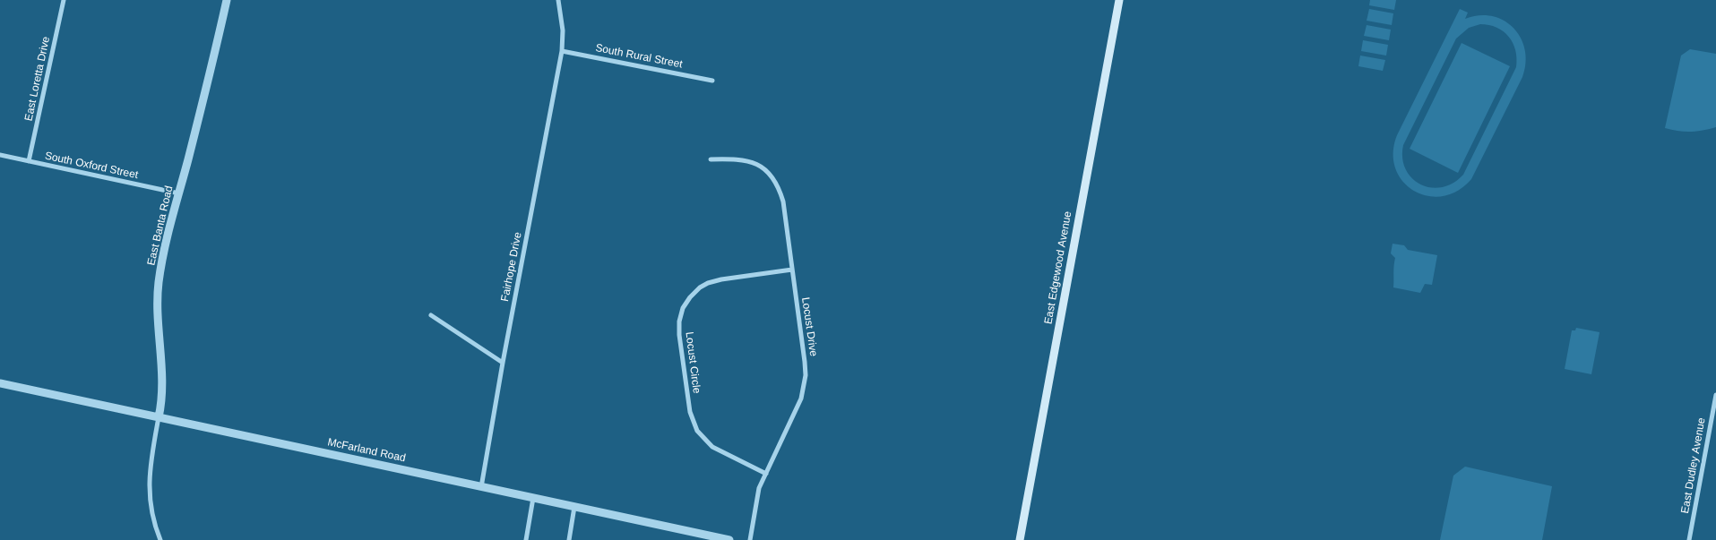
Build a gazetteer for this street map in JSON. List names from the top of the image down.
{
  "streets": {
    "main road": ["East Edgewood Avenue"],
    "street": [
      "South Rural Street",
      "East Loretta Drive",
      "South Oxford Street",
      "East Banta Road",
      "Fairhope Drive",
      "Locust Drive",
      "Locust Circle",
      "McFarland Road",
      "East Dudley Avenue"
    ]
  },
  "crossings": [
    ["South Rural Street", "Fairhope Drive"],
    ["East Loretta Drive", "South Oxford Street"],
    ["South Oxford Street", "East Banta Road"],
    ["East Banta Road", "McFarland Road"],
    ["Fairhope Drive", "McFarland Road"],
    ["Locust Drive", "Locust Circle"]
  ]
}
